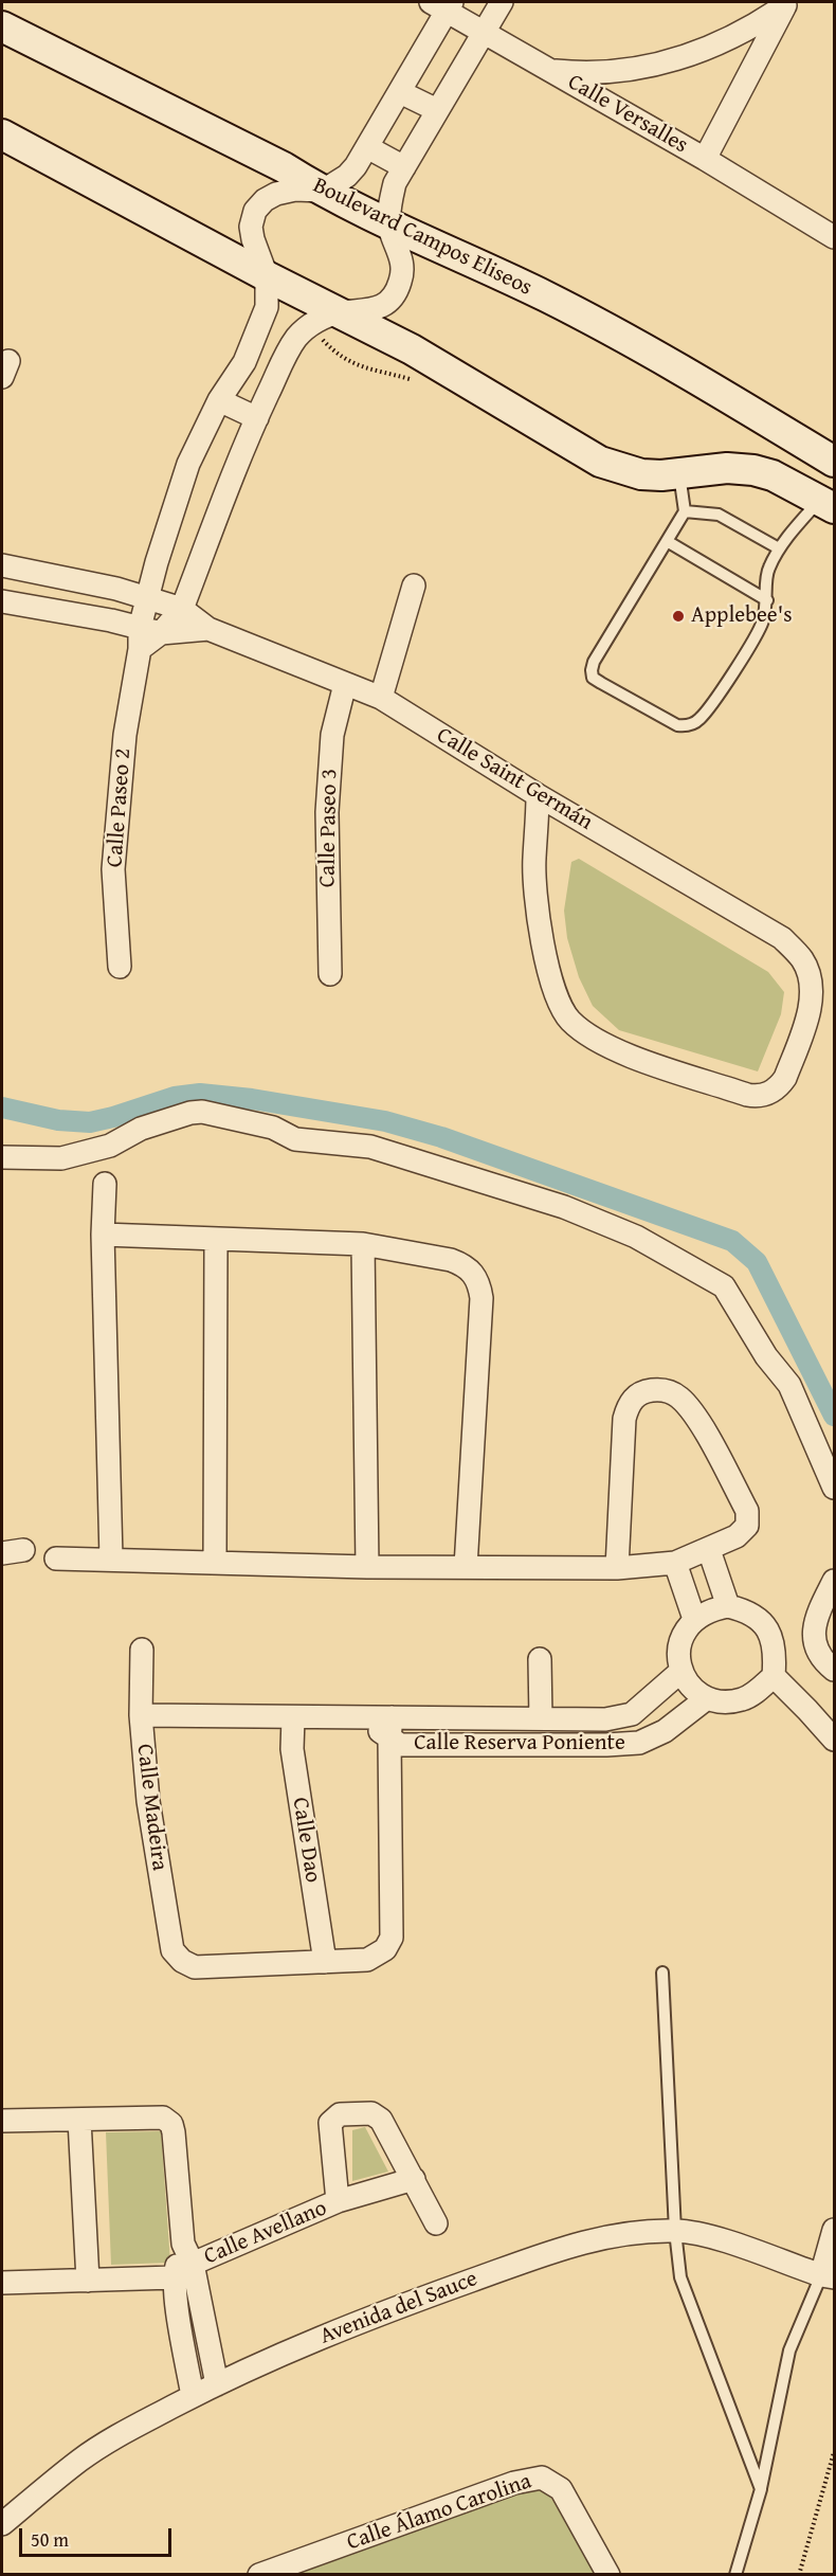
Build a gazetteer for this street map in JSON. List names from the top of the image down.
{
  "streets": {
    "main road": ["Boulevard Campos Eliseos"],
    "street": [
      "Calle Versalles",
      "Calle Saint Germán",
      "Calle Paseo 2",
      "Calle Paseo 3",
      "Calle Reserva Poniente",
      "Calle Madeira",
      "Calle Dao",
      "Calle Avellano",
      "Avenida del Sauce",
      "Calle Álamo Carolina"
    ]
  },
  "crossings": [
    ["Boulevard Campos Eliseos", "Calle Paseo 2"],
    ["Calle Saint Germán", "Calle Paseo 2"],
    ["Calle Saint Germán", "Calle Paseo 3"],
    ["Calle Reserva Poniente", "Calle Madeira"],
    ["Calle Reserva Poniente", "Calle Dao"],
    ["Calle Madeira", "Calle Dao"]
  ],
  "places": ["Applebee's"],
  "scale_bar": "50 m"
}
